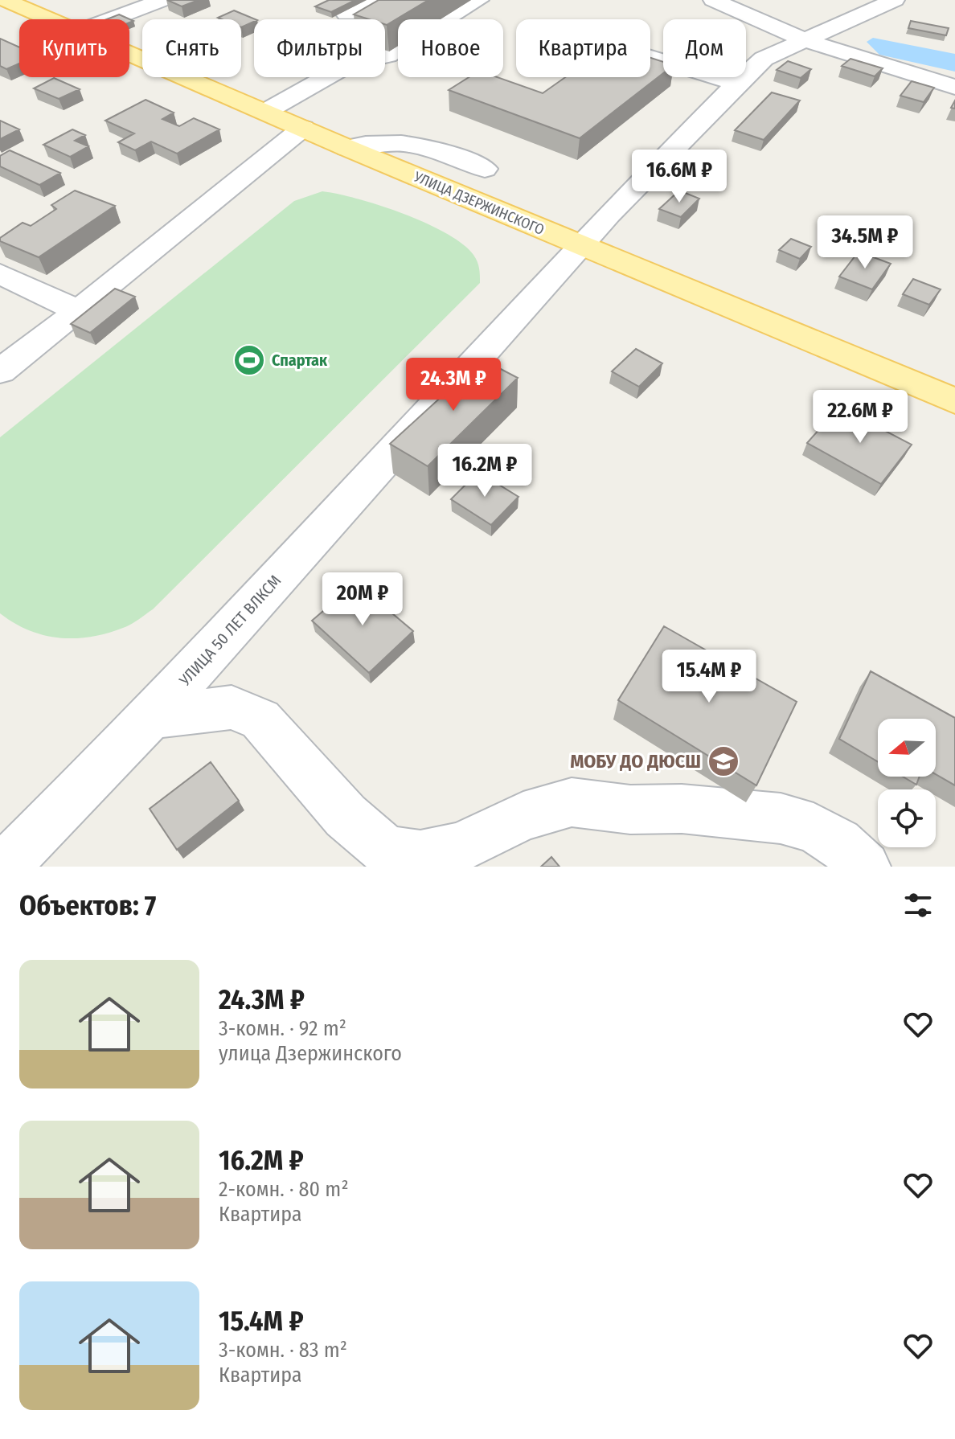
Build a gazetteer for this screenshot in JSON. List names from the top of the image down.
{
  "streets": {
    "main road": ["УЛИЦА ДЗЕРЖИНСКОГО"],
    "lane": ["УЛИЦА 50 ЛЕТ ВЛКСМ"]
  },
  "crossings": [
    ["УЛИЦА ДЗЕРЖИНСКОГО", "УЛИЦА 50 ЛЕТ ВЛКСМ"]
  ],
  "places": {
    "sports": ["Спартак"],
    "school or university": ["МОБУ ДО ДЮСШ"]
  },
  "north": "left",
  "page": {
    "chip": [
      "Купить",
      "Снять",
      "Фильтры",
      "Новое",
      "Квартира",
      "Дом"
    ],
    "price": [
      "16.6M ₽",
      "34.5M ₽",
      "24.3M ₽",
      "22.6M ₽",
      "16.2M ₽",
      "20M ₽",
      "15.4M ₽"
    ],
    "heading": "Объектов: 7",
    "list": [
      {
        "name": "24.3M ₽",
        "note": "3-комн. · 92 m² · улица Дзержинского"
      },
      {
        "name": "16.2M ₽",
        "note": "2-комн. · 80 m² · Квартира"
      },
      {
        "name": "15.4M ₽",
        "note": "3-комн. · 83 m² · Квартира"
      }
    ]
  }
}
